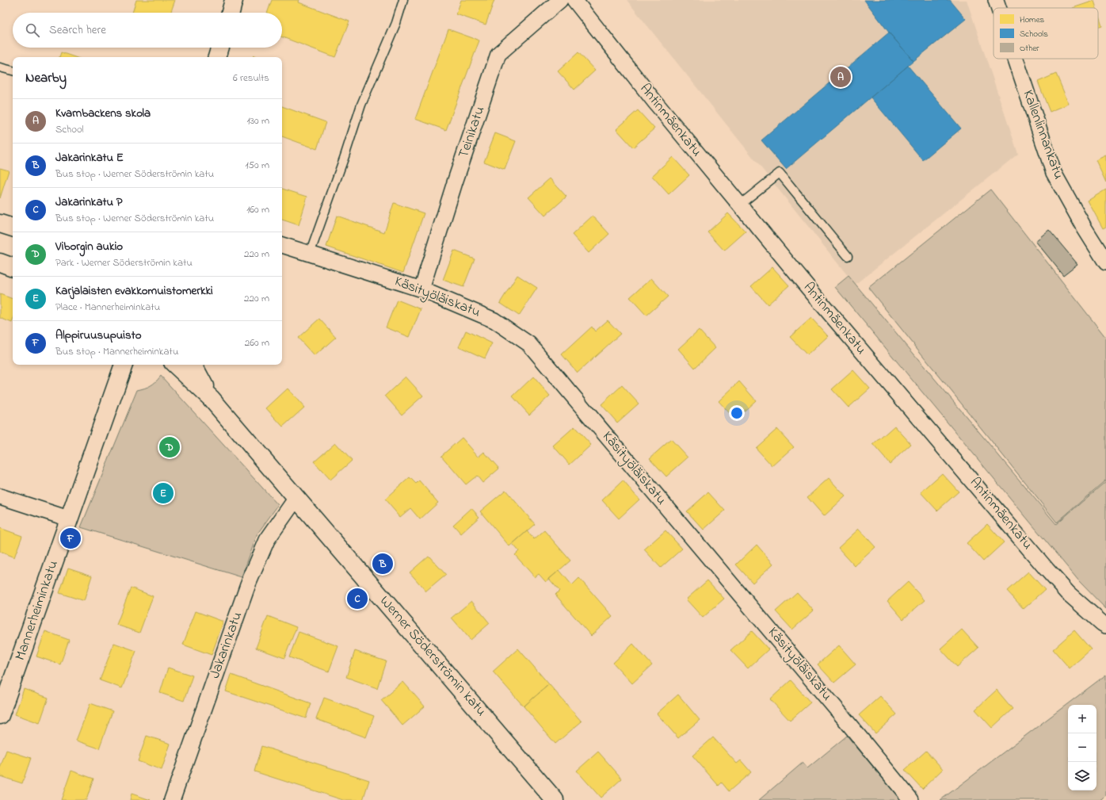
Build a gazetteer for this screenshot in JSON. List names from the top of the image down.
{
  "streets": {
    "street": [
      "Antinmäenkatu",
      "Teinikatu",
      "Kallenlinnankatu",
      "Käsityöläiskatu",
      "Mannerheiminkatu",
      "Jakarinkatu",
      "Werner Söderströmin katu"
    ]
  },
  "crossings": [
    ["Teinikatu", "Käsityöläiskatu"],
    ["Jakarinkatu", "Werner Söderströmin katu"]
  ],
  "legend": ["Homes", "Schools", "Other"],
  "page": {
    "search": "Search here",
    "heading": ["Nearby", "6 results"],
    "pins": [
      "A",
      "D",
      "E",
      "F",
      "B",
      "C"
    ],
    "list": [
      {
        "mark": "A",
        "name": "Kvarnbackens skola",
        "note": "School",
        "value": "130 m"
      },
      {
        "mark": "B",
        "name": "Jakarinkatu E",
        "note": "Bus stop · Werner Söderströmin katu",
        "value": "150 m"
      },
      {
        "mark": "C",
        "name": "Jakarinkatu P",
        "note": "Bus stop · Werner Söderströmin katu",
        "value": "160 m"
      },
      {
        "mark": "D",
        "name": "Viborgin aukio",
        "note": "Park · Werner Söderströmin katu",
        "value": "220 m"
      },
      {
        "mark": "E",
        "name": "Karjalaisten evakkomuistomerkki",
        "note": "Place · Mannerheiminkatu",
        "value": "220 m"
      },
      {
        "mark": "F",
        "name": "Alppiruusupuisto",
        "note": "Bus stop · Mannerheiminkatu",
        "value": "260 m"
      }
    ],
    "map_buttons": ["+", "−"]
  }
}
